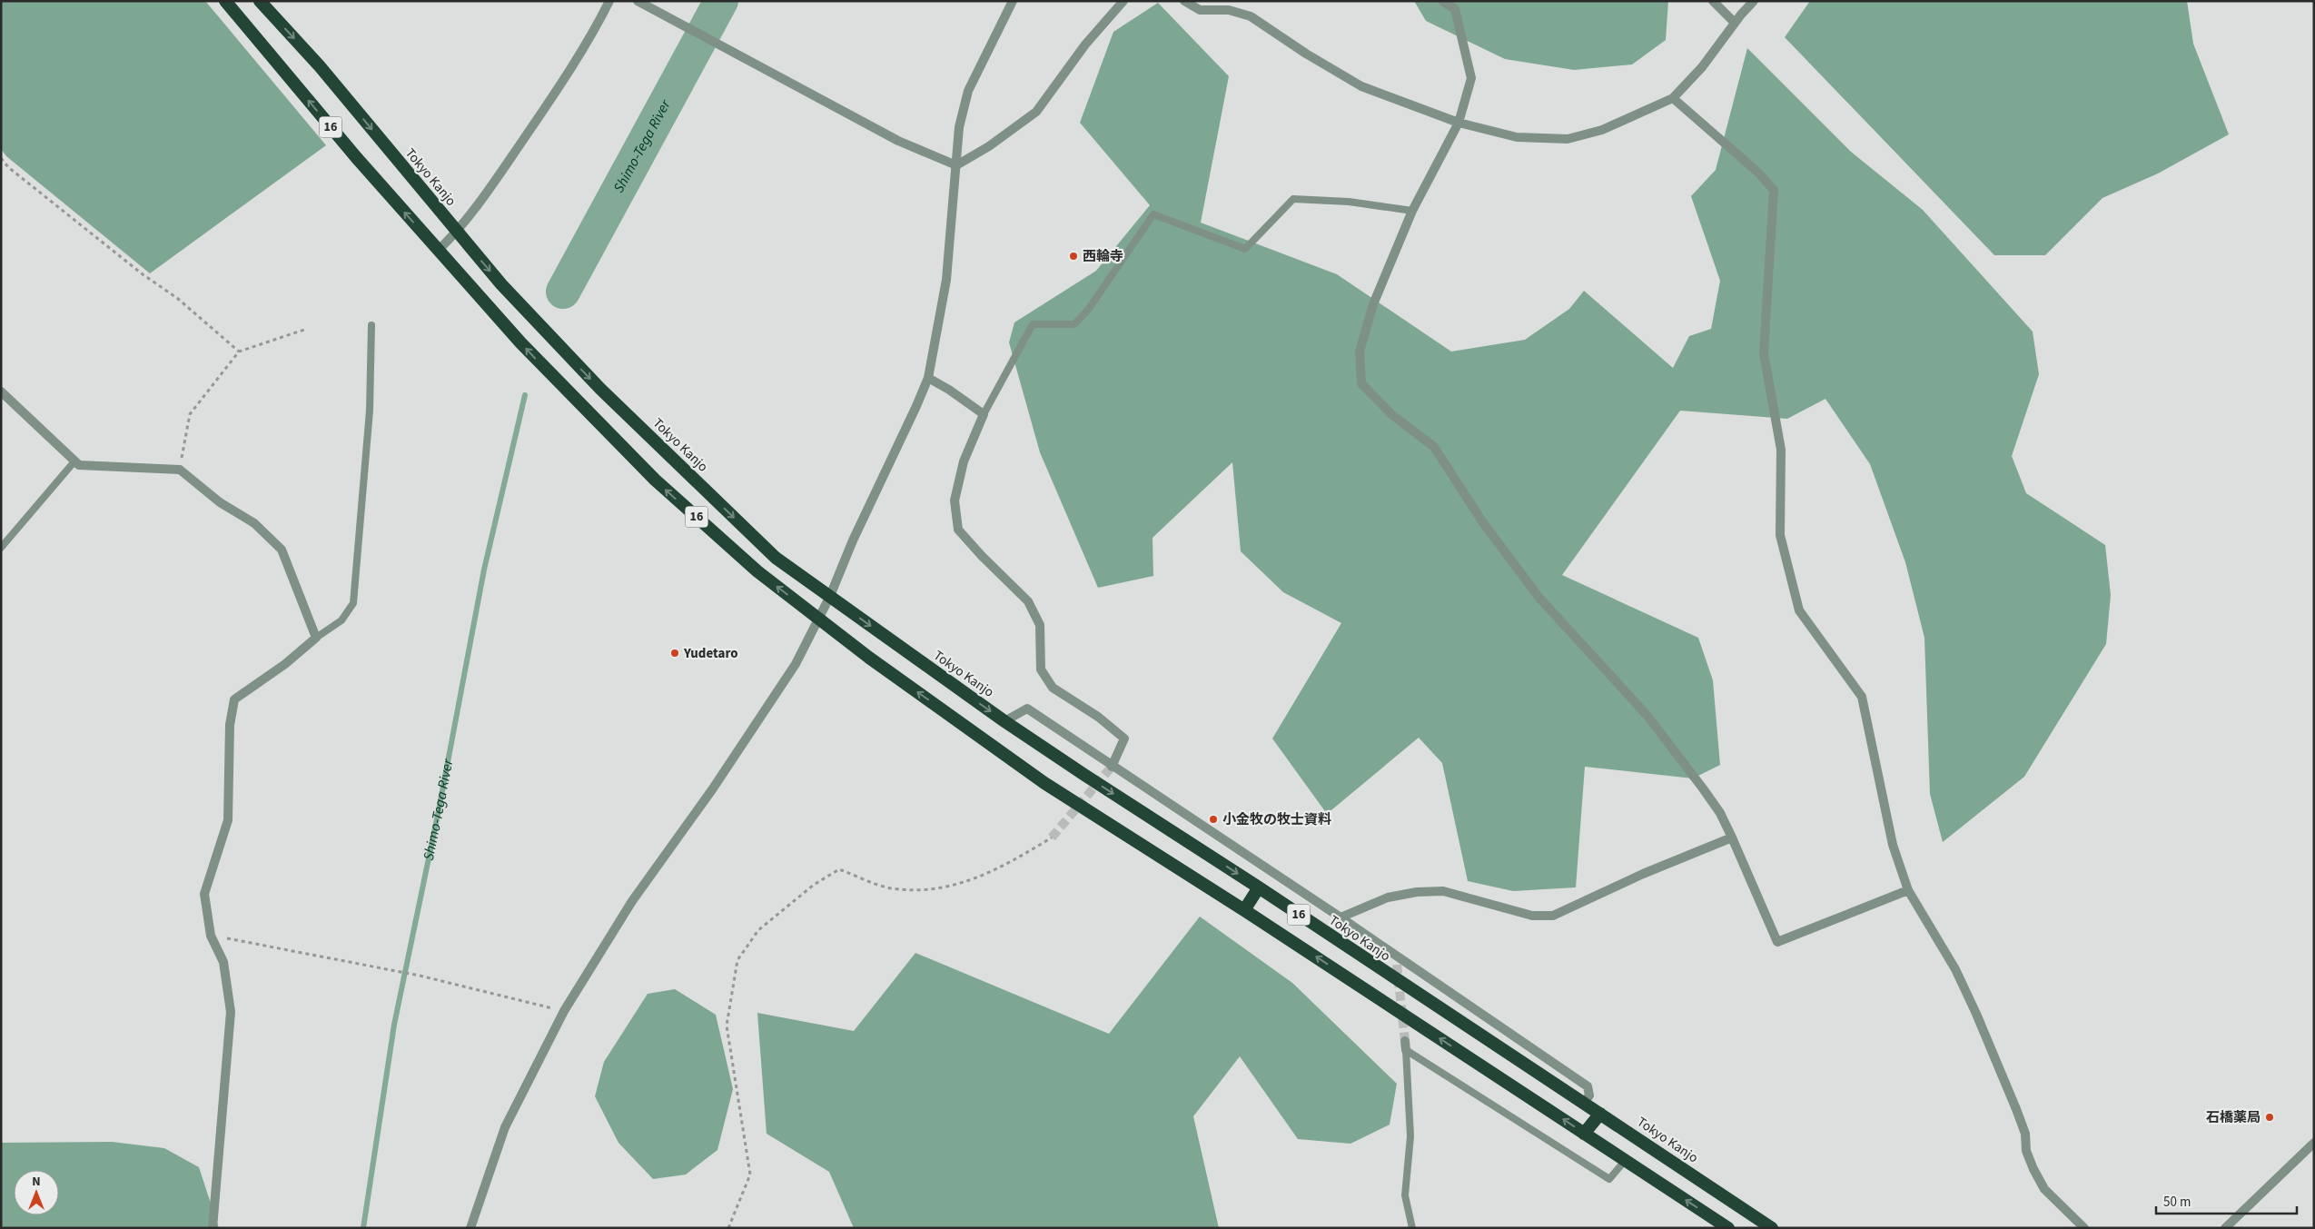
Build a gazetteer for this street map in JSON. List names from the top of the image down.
{
  "streets": {
    "highway": ["16", "Tokyo Kanjo"]
  },
  "water": ["Shimo-Tega River"],
  "places": [
    "西輪寺",
    "Yudetaro",
    "小金牧の牧士資料",
    "石橋薬局"
  ],
  "scale_bar": "50 m",
  "north": "top"
}
